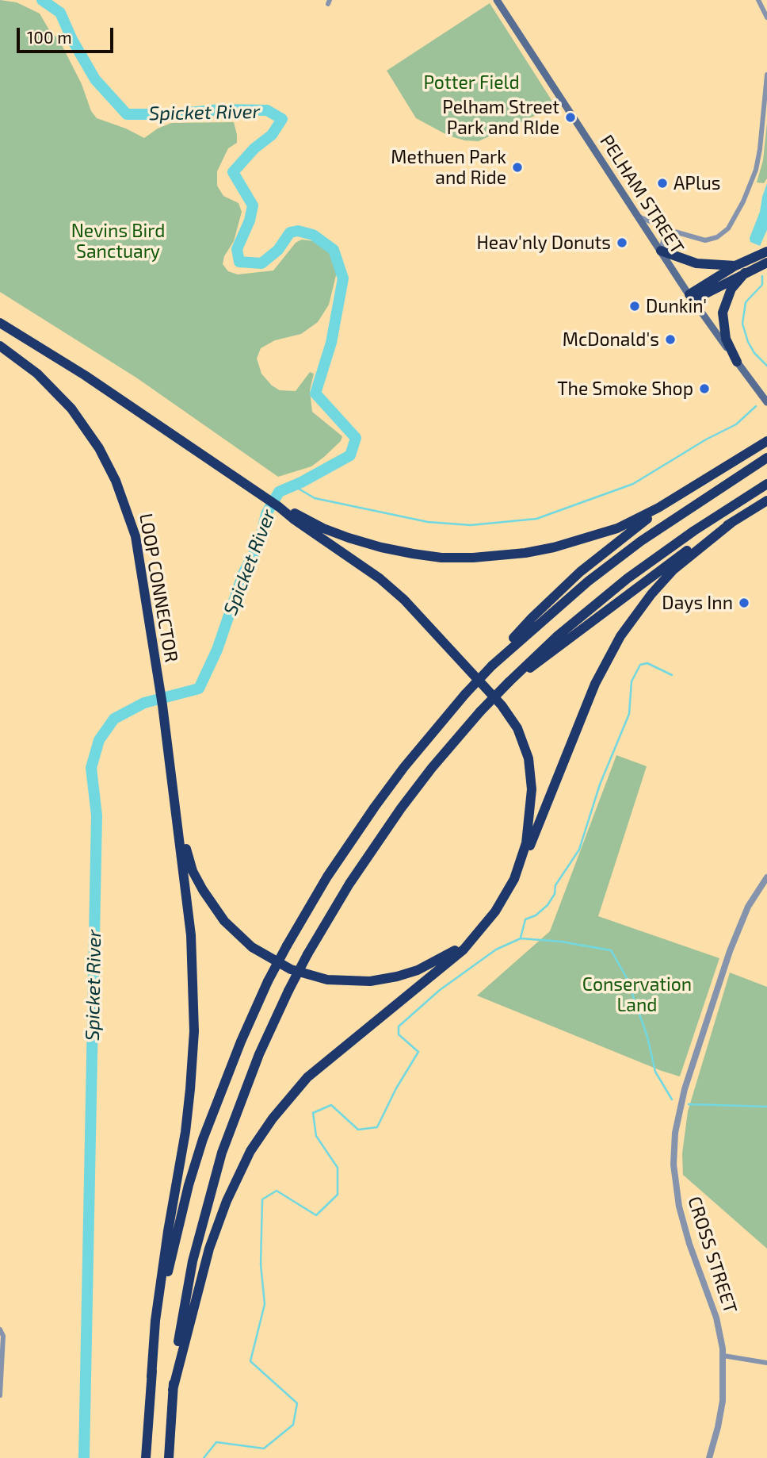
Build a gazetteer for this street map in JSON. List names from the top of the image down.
{
  "streets": {
    "highway": ["LOOP CONNECTOR"],
    "main road": ["PELHAM STREET"],
    "street": ["CROSS STREET"]
  },
  "water": ["Spicket River"],
  "parks": ["Potter Field", "Nevins Bird Sanctuary", "Conservation Land"],
  "places": [
    "Pelham Street Park and RIde",
    "Methuen Park and Ride",
    "APlus",
    "Heav'nly Donuts",
    "Dunkin'",
    "McDonald's",
    "The Smoke Shop",
    "Days Inn"
  ],
  "scale_bar": "100 m"
}
